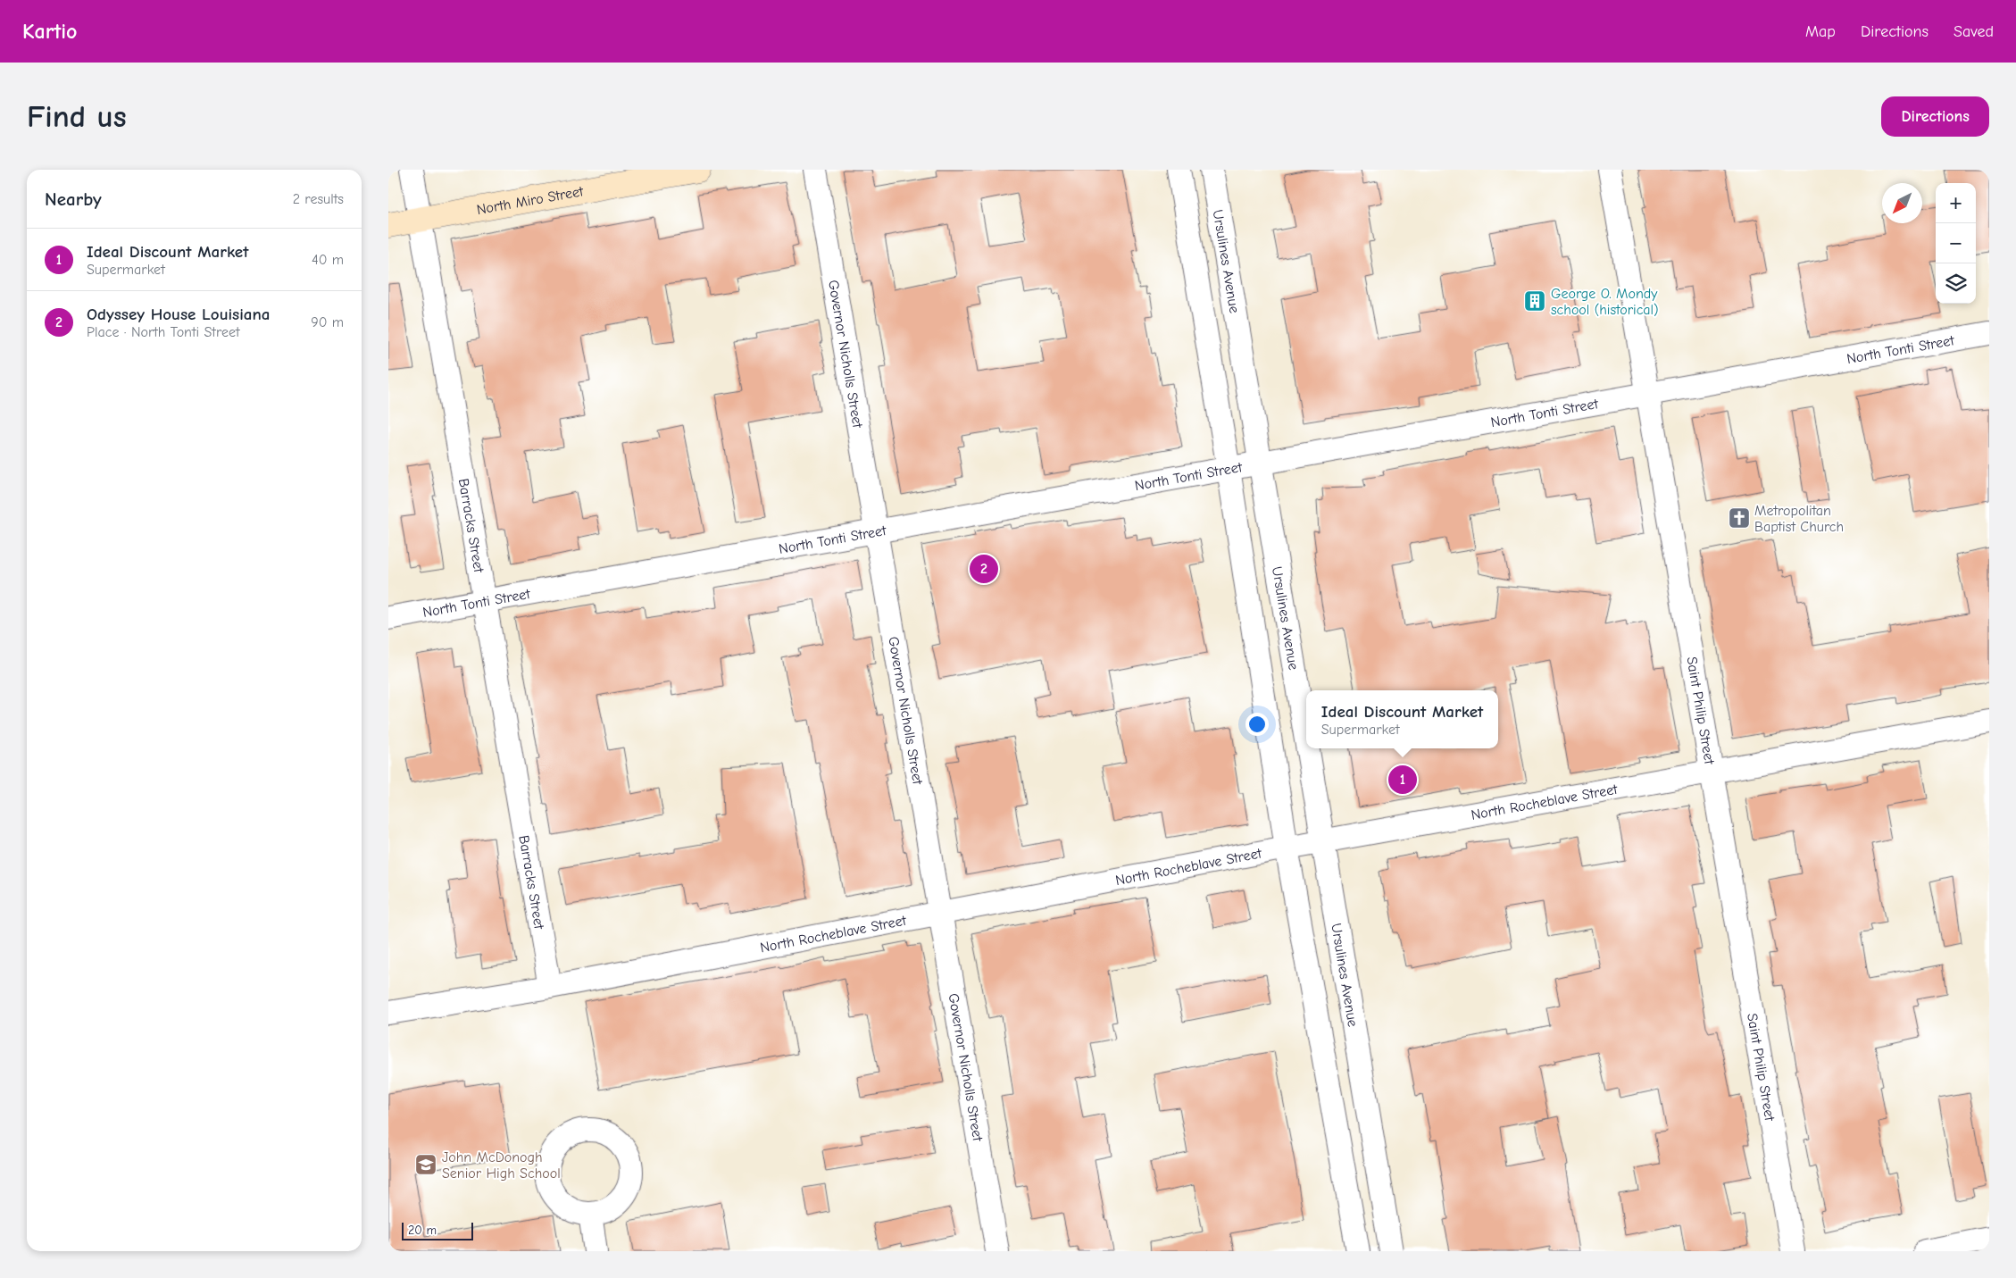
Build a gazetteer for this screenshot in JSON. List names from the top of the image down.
{
  "streets": {
    "street": [
      "North Miro Street",
      "Ursulines Avenue",
      "North Tonti Street",
      "Governor Nicholls Street",
      "Barracks Street",
      "Saint Philip Street",
      "North Rocheblave Street"
    ]
  },
  "crossings": [
    ["North Miro Street", "Barracks Street"],
    ["Ursulines Avenue", "North Tonti Street"],
    ["Ursulines Avenue", "North Rocheblave Street"],
    ["North Tonti Street", "Governor Nicholls Street"],
    ["North Tonti Street", "Barracks Street"],
    ["North Tonti Street", "Saint Philip Street"],
    ["Governor Nicholls Street", "North Rocheblave Street"],
    ["Barracks Street", "North Rocheblave Street"],
    ["Saint Philip Street", "North Rocheblave Street"]
  ],
  "places": {
    "building": ["George O. Mondy school (historical)"],
    "church": ["Metropolitan Baptist Church"],
    "school or university": ["John McDonogh Senior High School"]
  },
  "scale_bar": "20 m",
  "north": "bottom left",
  "page": {
    "header": "Kartio",
    "nav": ["Map", "Directions", "Saved"],
    "buttons": "Directions",
    "title": "Find us",
    "heading": ["Nearby", "2 results"],
    "map_buttons": ["+", "−"],
    "list": [
      {
        "mark": "1",
        "name": "Ideal Discount Market",
        "note": "Supermarket",
        "value": "40 m"
      },
      {
        "mark": "2",
        "name": "Odyssey House Louisiana",
        "note": "Place · North Tonti Street",
        "value": "90 m"
      }
    ],
    "pins": ["2", "1"],
    "popup": ["Ideal Discount Market", "Supermarket"],
    "scale": "20 m"
  }
}
